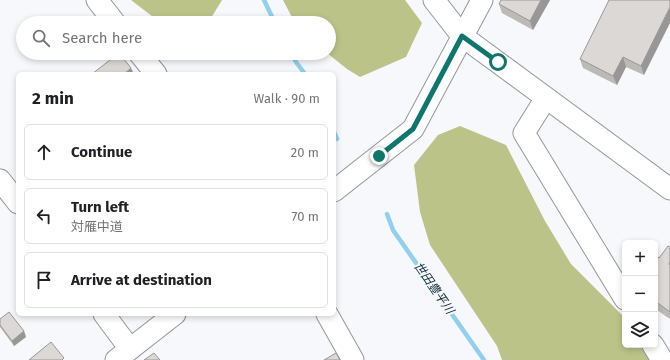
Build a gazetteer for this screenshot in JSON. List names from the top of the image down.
{
  "water": ["世田豊平川"],
  "page": {
    "search": "Search here",
    "heading": ["2 min", "Walk · 90 m"],
    "list": [
      ["Continue", "20 m"],
      ["Turn left", "対雁中道", "70 m"],
      "Arrive at destination"
    ],
    "map_buttons": ["+", "−"]
  }
}
